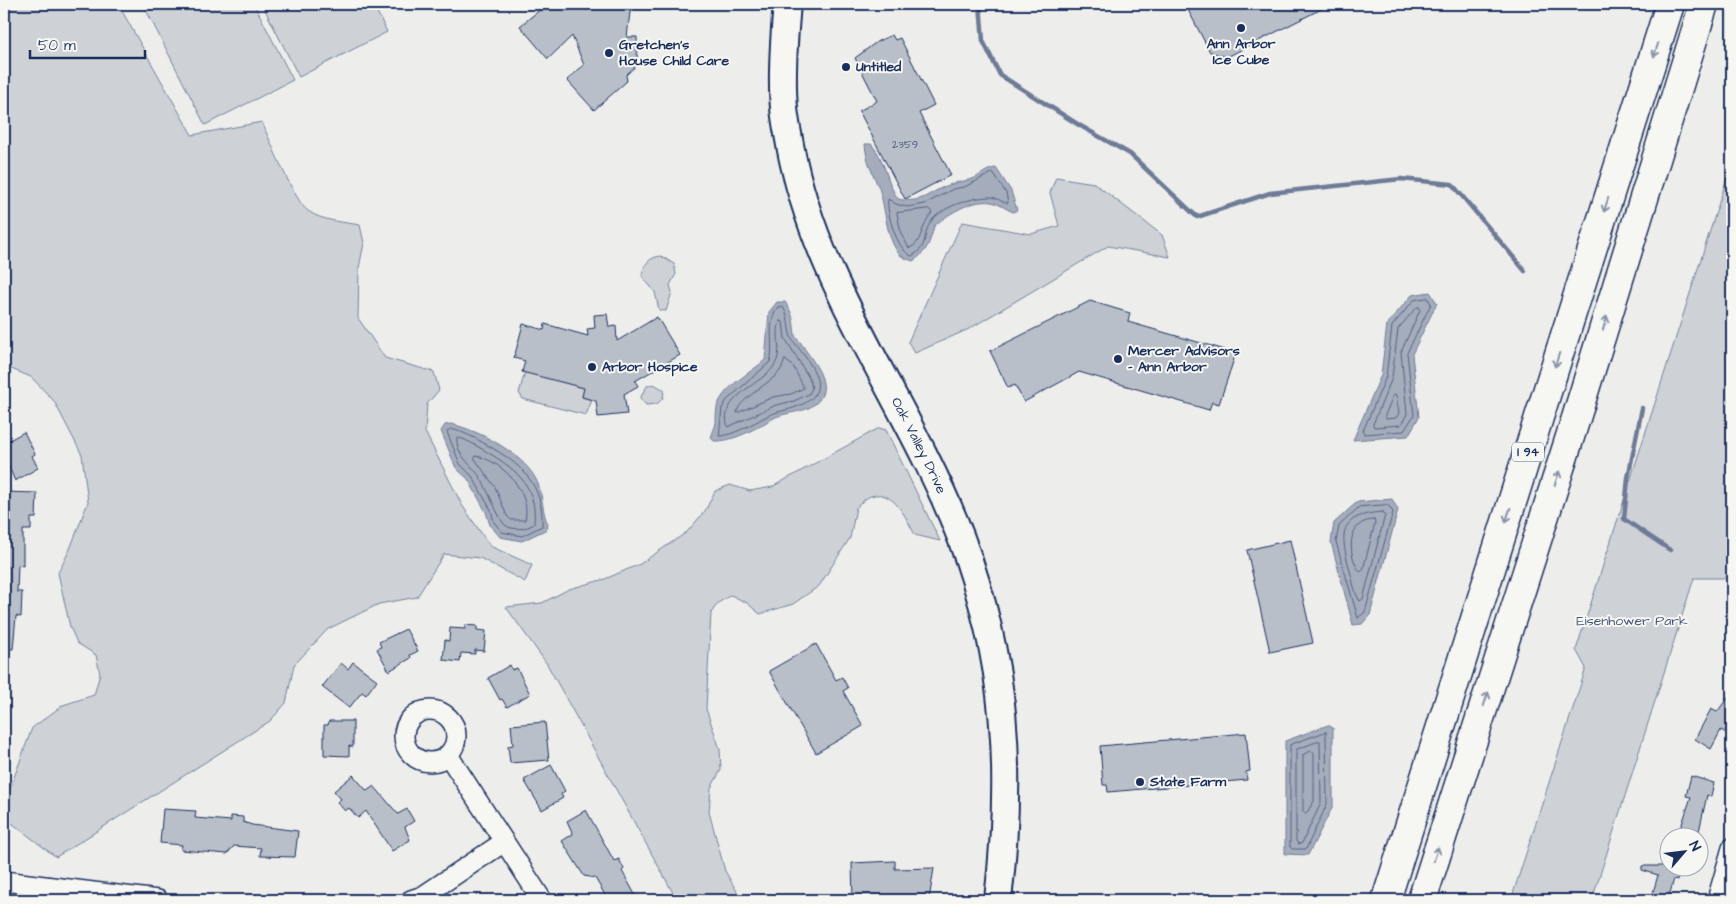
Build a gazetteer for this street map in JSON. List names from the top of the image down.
{
  "streets": {
    "highway": ["I 94"],
    "street": ["Oak Valley Drive"]
  },
  "parks": ["Eisenhower Park"],
  "places": [
    "Ann Arbor Ice Cube",
    "Gretchen's House Child Care",
    "Untitled",
    "Mercer Advisors - Ann Arbor",
    "Arbor Hospice",
    "State Farm"
  ],
  "house_numbers": ["2359"],
  "scale_bar": "50 m",
  "north": "top right"
}
